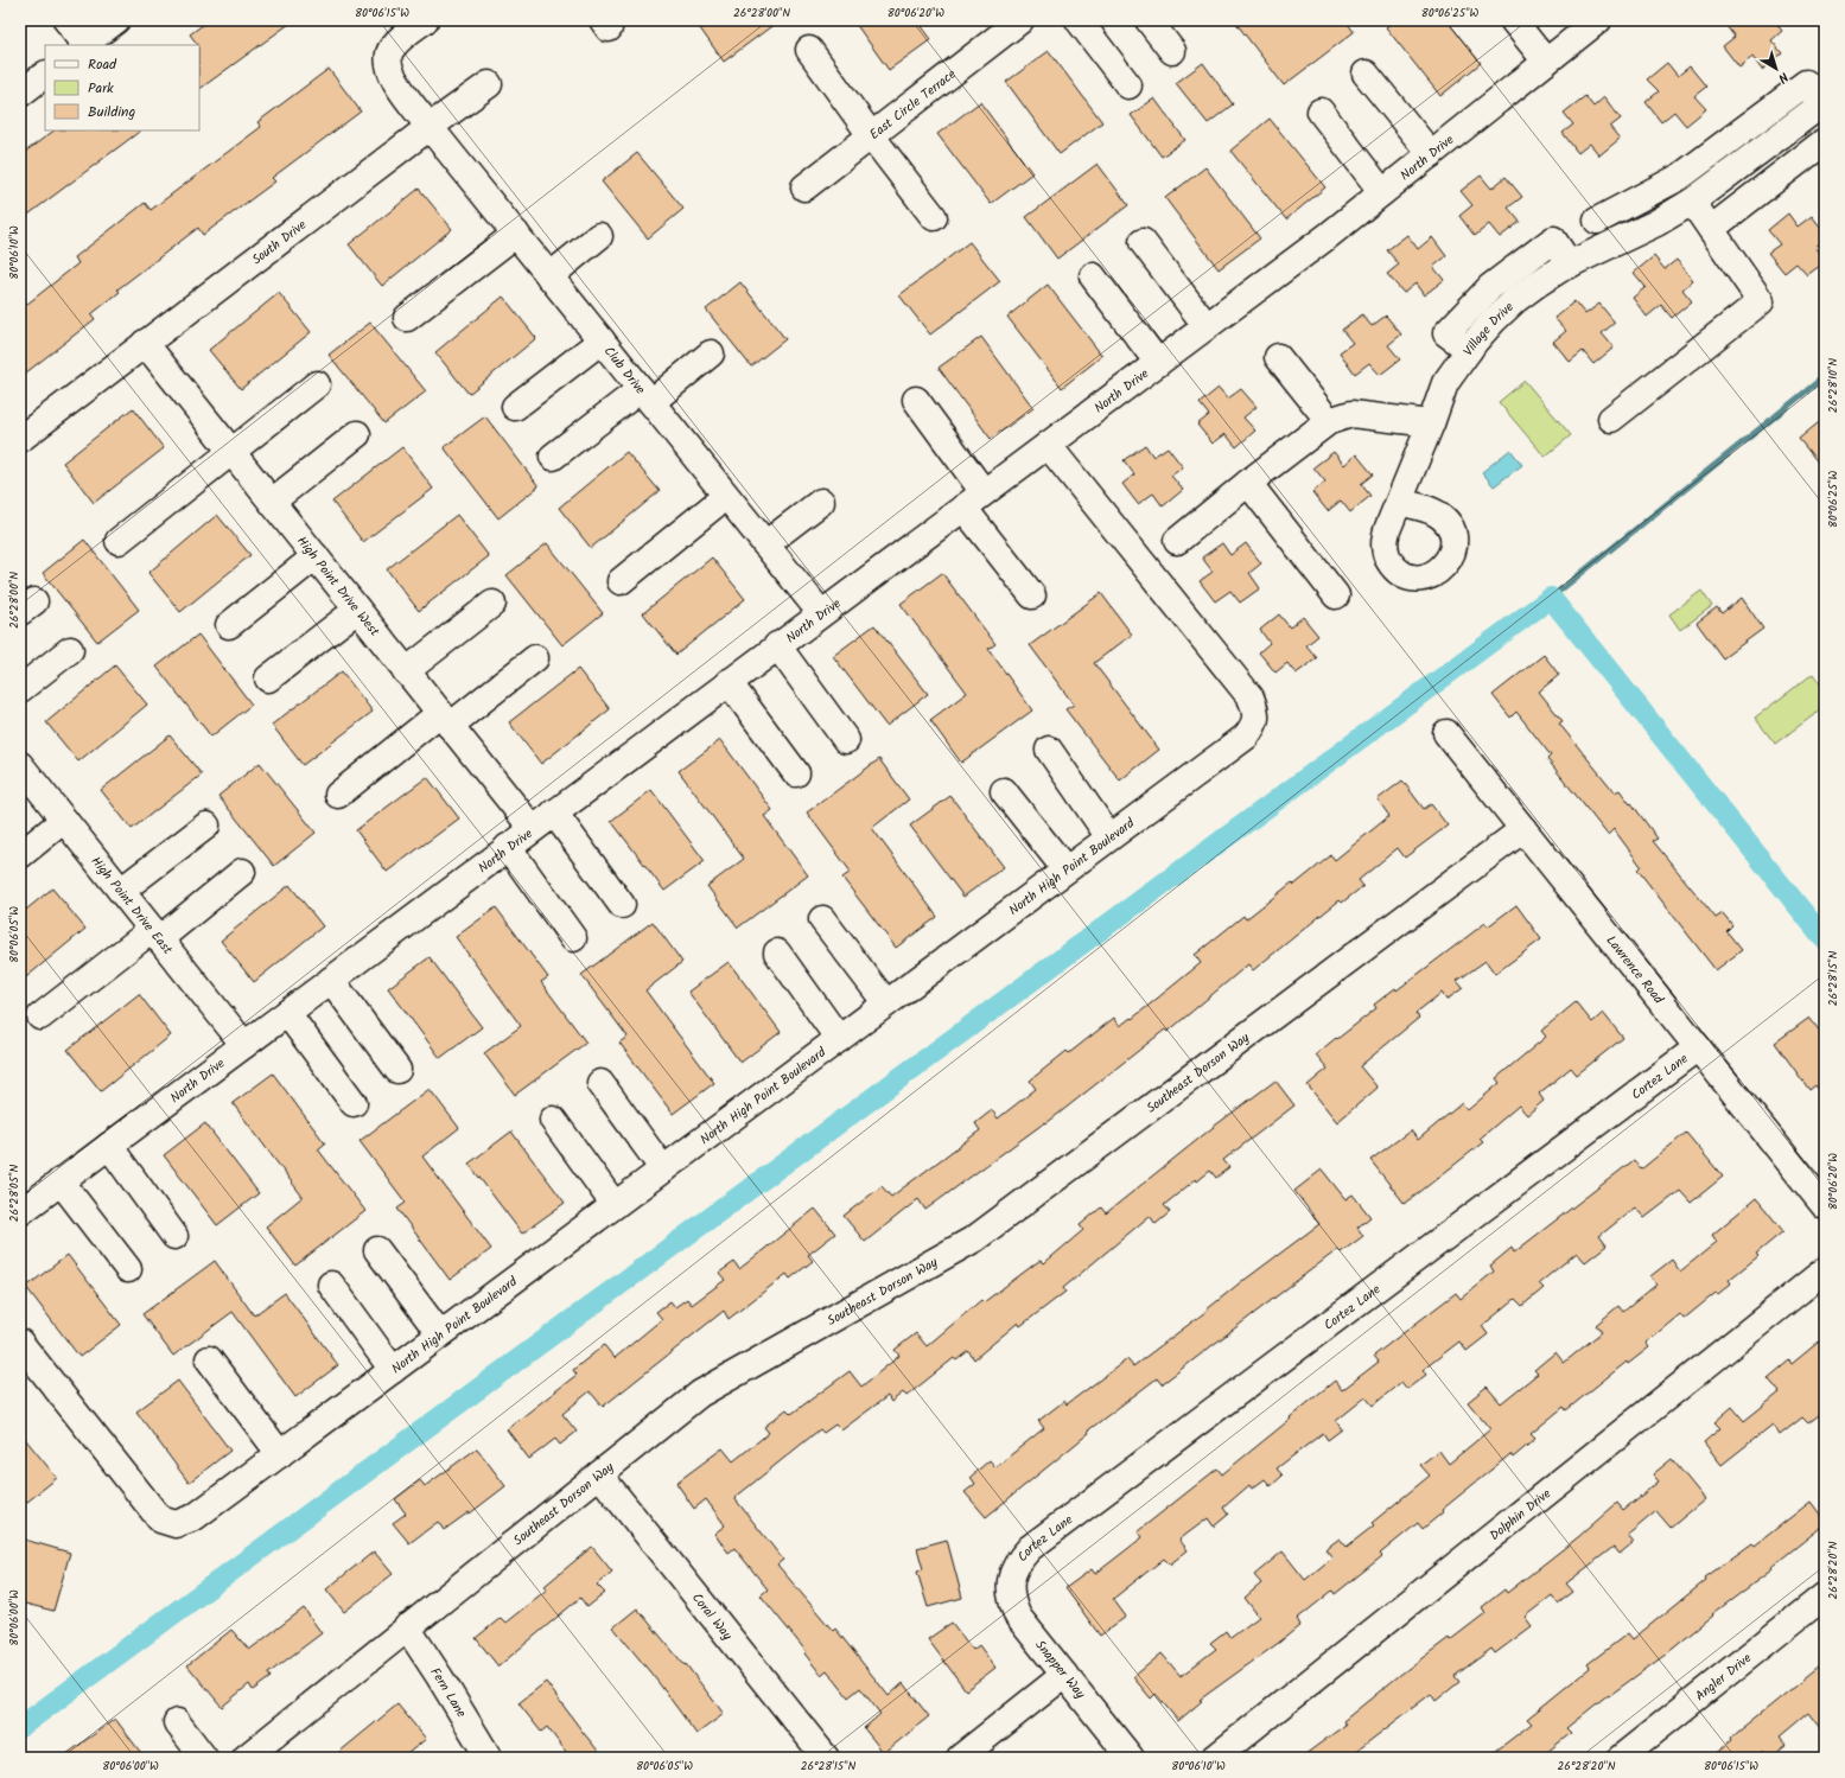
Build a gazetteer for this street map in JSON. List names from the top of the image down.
{
  "streets": {
    "street": [
      "East Circle Terrace",
      "North Drive",
      "South Drive",
      "Village Drive",
      "Club Drive",
      "High Point Drive West",
      "North High Point Boulevard",
      "High Point Drive East",
      "Lawrence Road",
      "Southeast Dorson Way",
      "Cortez Lane",
      "Dolphin Drive",
      "Coral Way",
      "Snapper Way",
      "Angler Drive",
      "Fern Lane"
    ]
  },
  "crossings": [
    ["North Drive", "Club Drive"],
    ["North Drive", "High Point Drive West"],
    ["North Drive", "North High Point Boulevard"],
    ["North Drive", "High Point Drive East"],
    ["South Drive", "Club Drive"],
    ["South Drive", "High Point Drive West"],
    ["Lawrence Road", "Southeast Dorson Way"],
    ["Lawrence Road", "Cortez Lane"],
    ["Southeast Dorson Way", "Coral Way"],
    ["Southeast Dorson Way", "Fern Lane"],
    ["Cortez Lane", "Snapper Way"]
  ],
  "legend": ["Road", "Park", "Building"],
  "north": "bottom right",
  "coordinates": [
    "80°06'15\"W",
    "26°28'00\"N",
    "80°06'20\"W",
    "80°06'25\"W",
    "80°06'10\"W",
    "26°28'10\"N",
    "80°06'05\"W",
    "26°28'15\"N",
    "26°28'05\"N",
    "26°28'20\"N",
    "80°06'00\"W"
  ]
}
